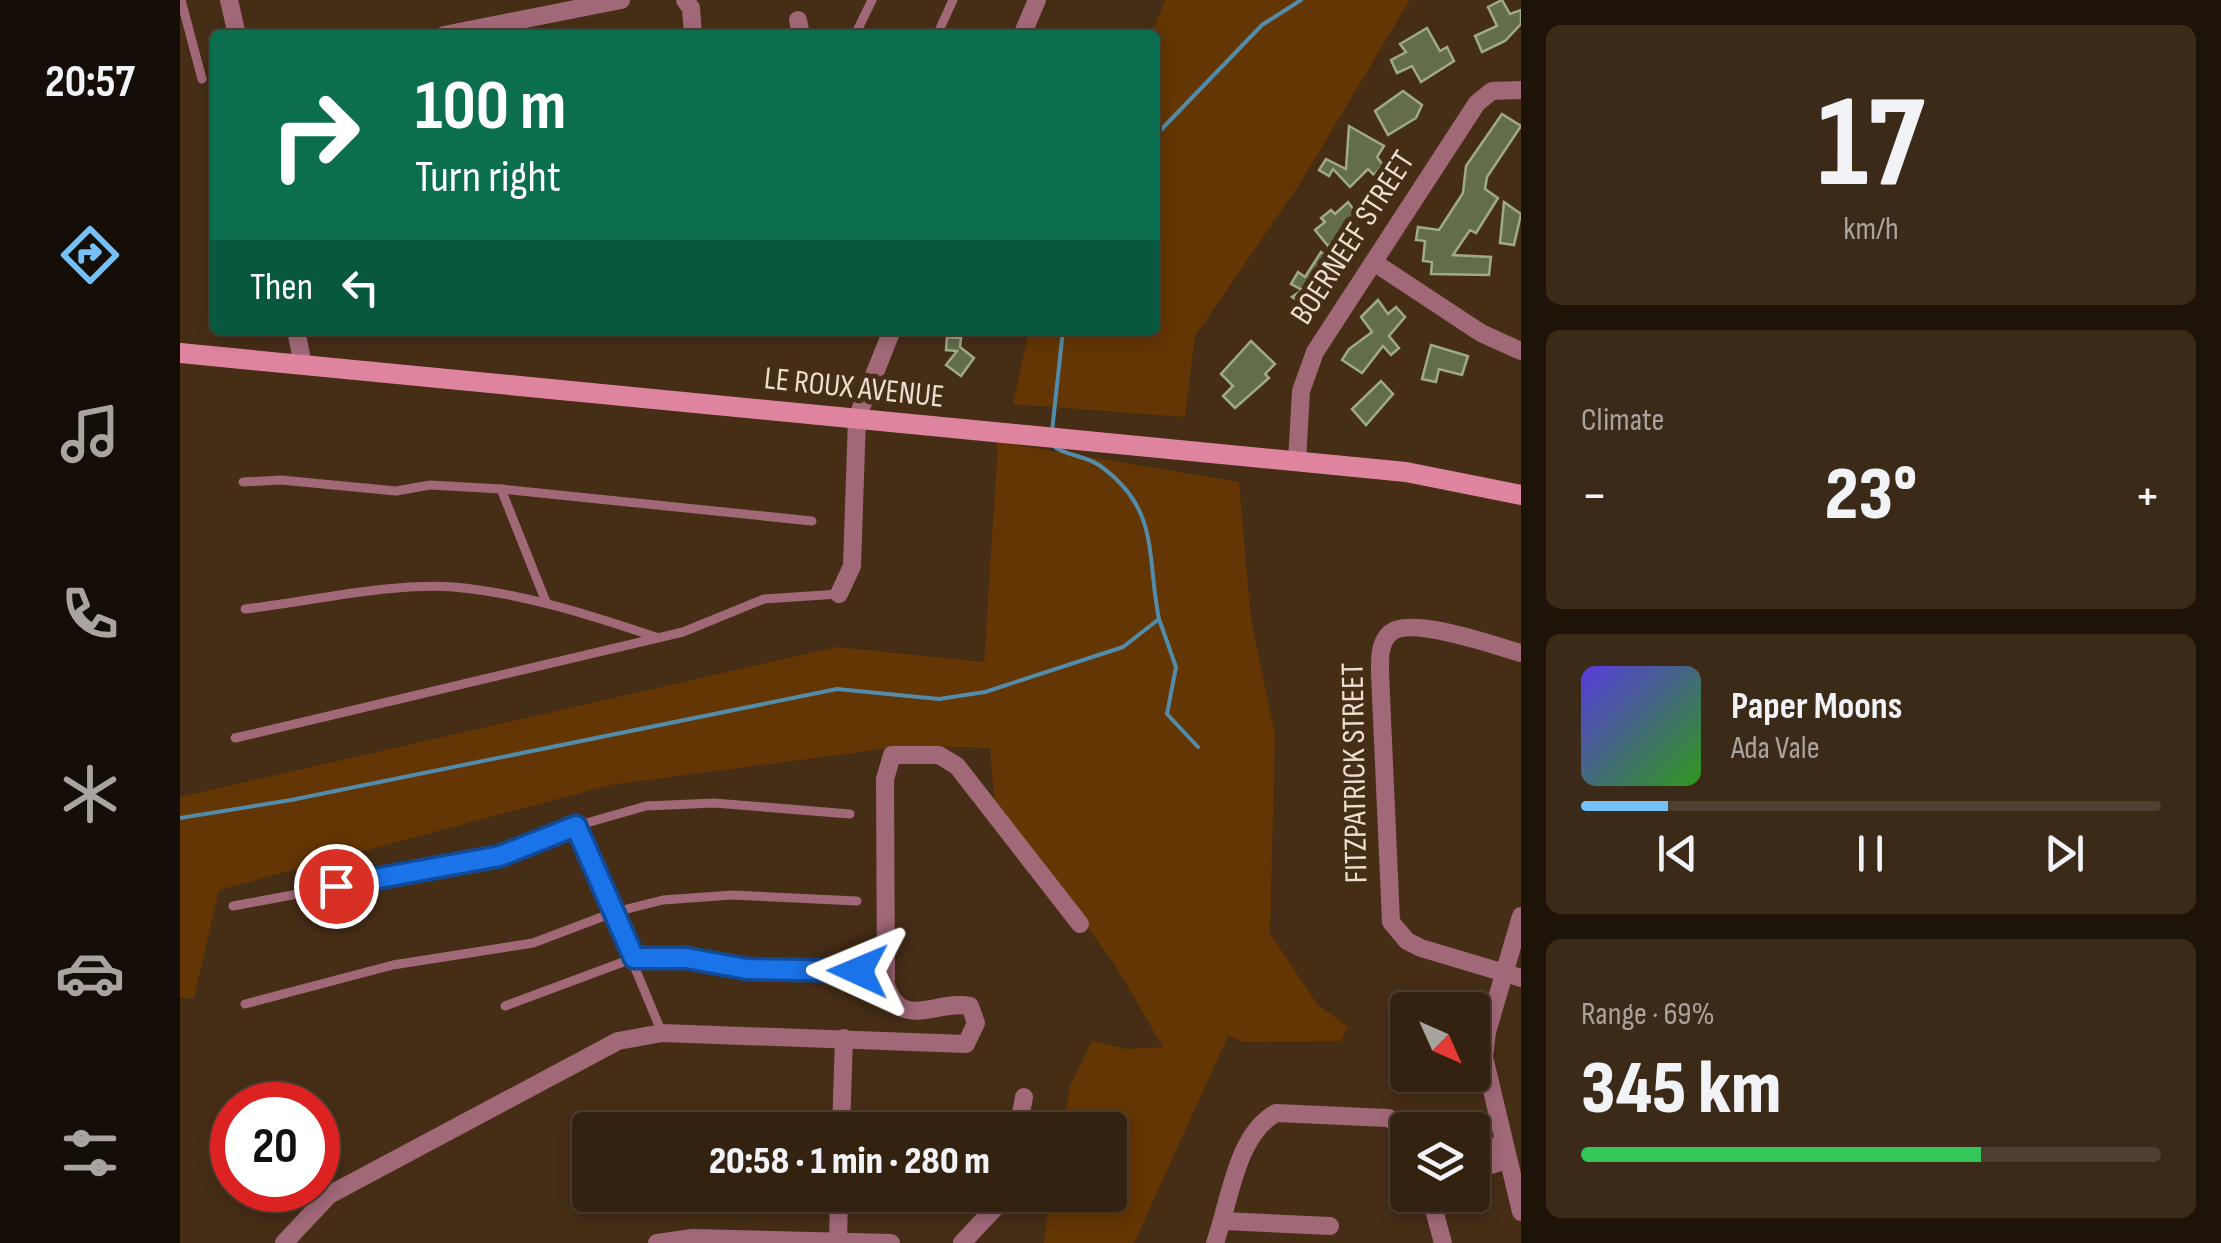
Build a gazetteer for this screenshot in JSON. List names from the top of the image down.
{
  "streets": {
    "main road": ["LE ROUX AVENUE"],
    "street": ["BOERNEEF STREET", "FITZPATRICK STREET"]
  },
  "crossings": [
    ["BOERNEEF STREET", "LE ROUX AVENUE"]
  ],
  "north": "bottom right",
  "page": {
    "tabs": "20:57",
    "tile": [
      ["17", "km/h"],
      "Climate",
      ["Range · 69%", "345 km"]
    ],
    "turn": ["100 m", "Turn right"],
    "then": "Then",
    "heat": ["−", "23°", "+"],
    "song": ["Paper Moons", "Ada Vale"],
    "limit": "20",
    "trip": "20:58 · 1 min · 280 m"
  }
}
